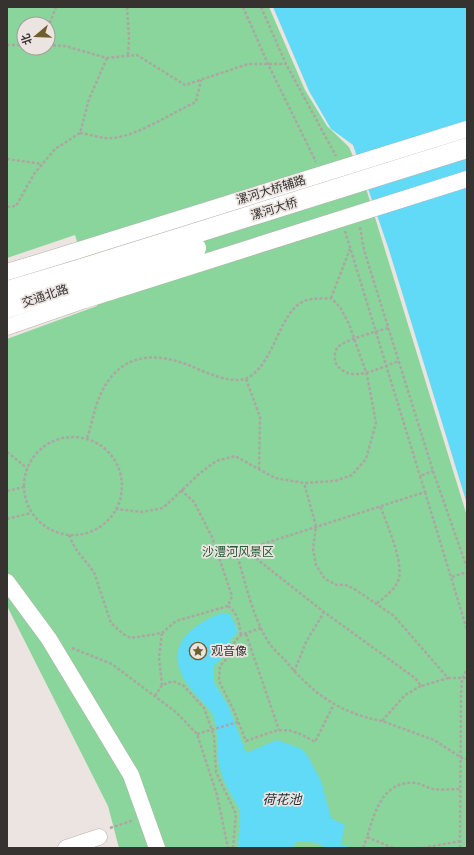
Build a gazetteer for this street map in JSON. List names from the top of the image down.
{
  "streets": {
    "main road": ["漯河大桥", "交通北路"],
    "street": ["漯河大桥辅路"]
  },
  "crossings": [
    ["漯河大桥辅路", "漯河大桥"],
    ["漯河大桥辅路", "交通北路"],
    ["漯河大桥", "交通北路"]
  ],
  "water": ["荷花池"],
  "parks": ["沙澧河风景区"],
  "places": {
    "place": ["观音像"]
  },
  "north": "left"
}
